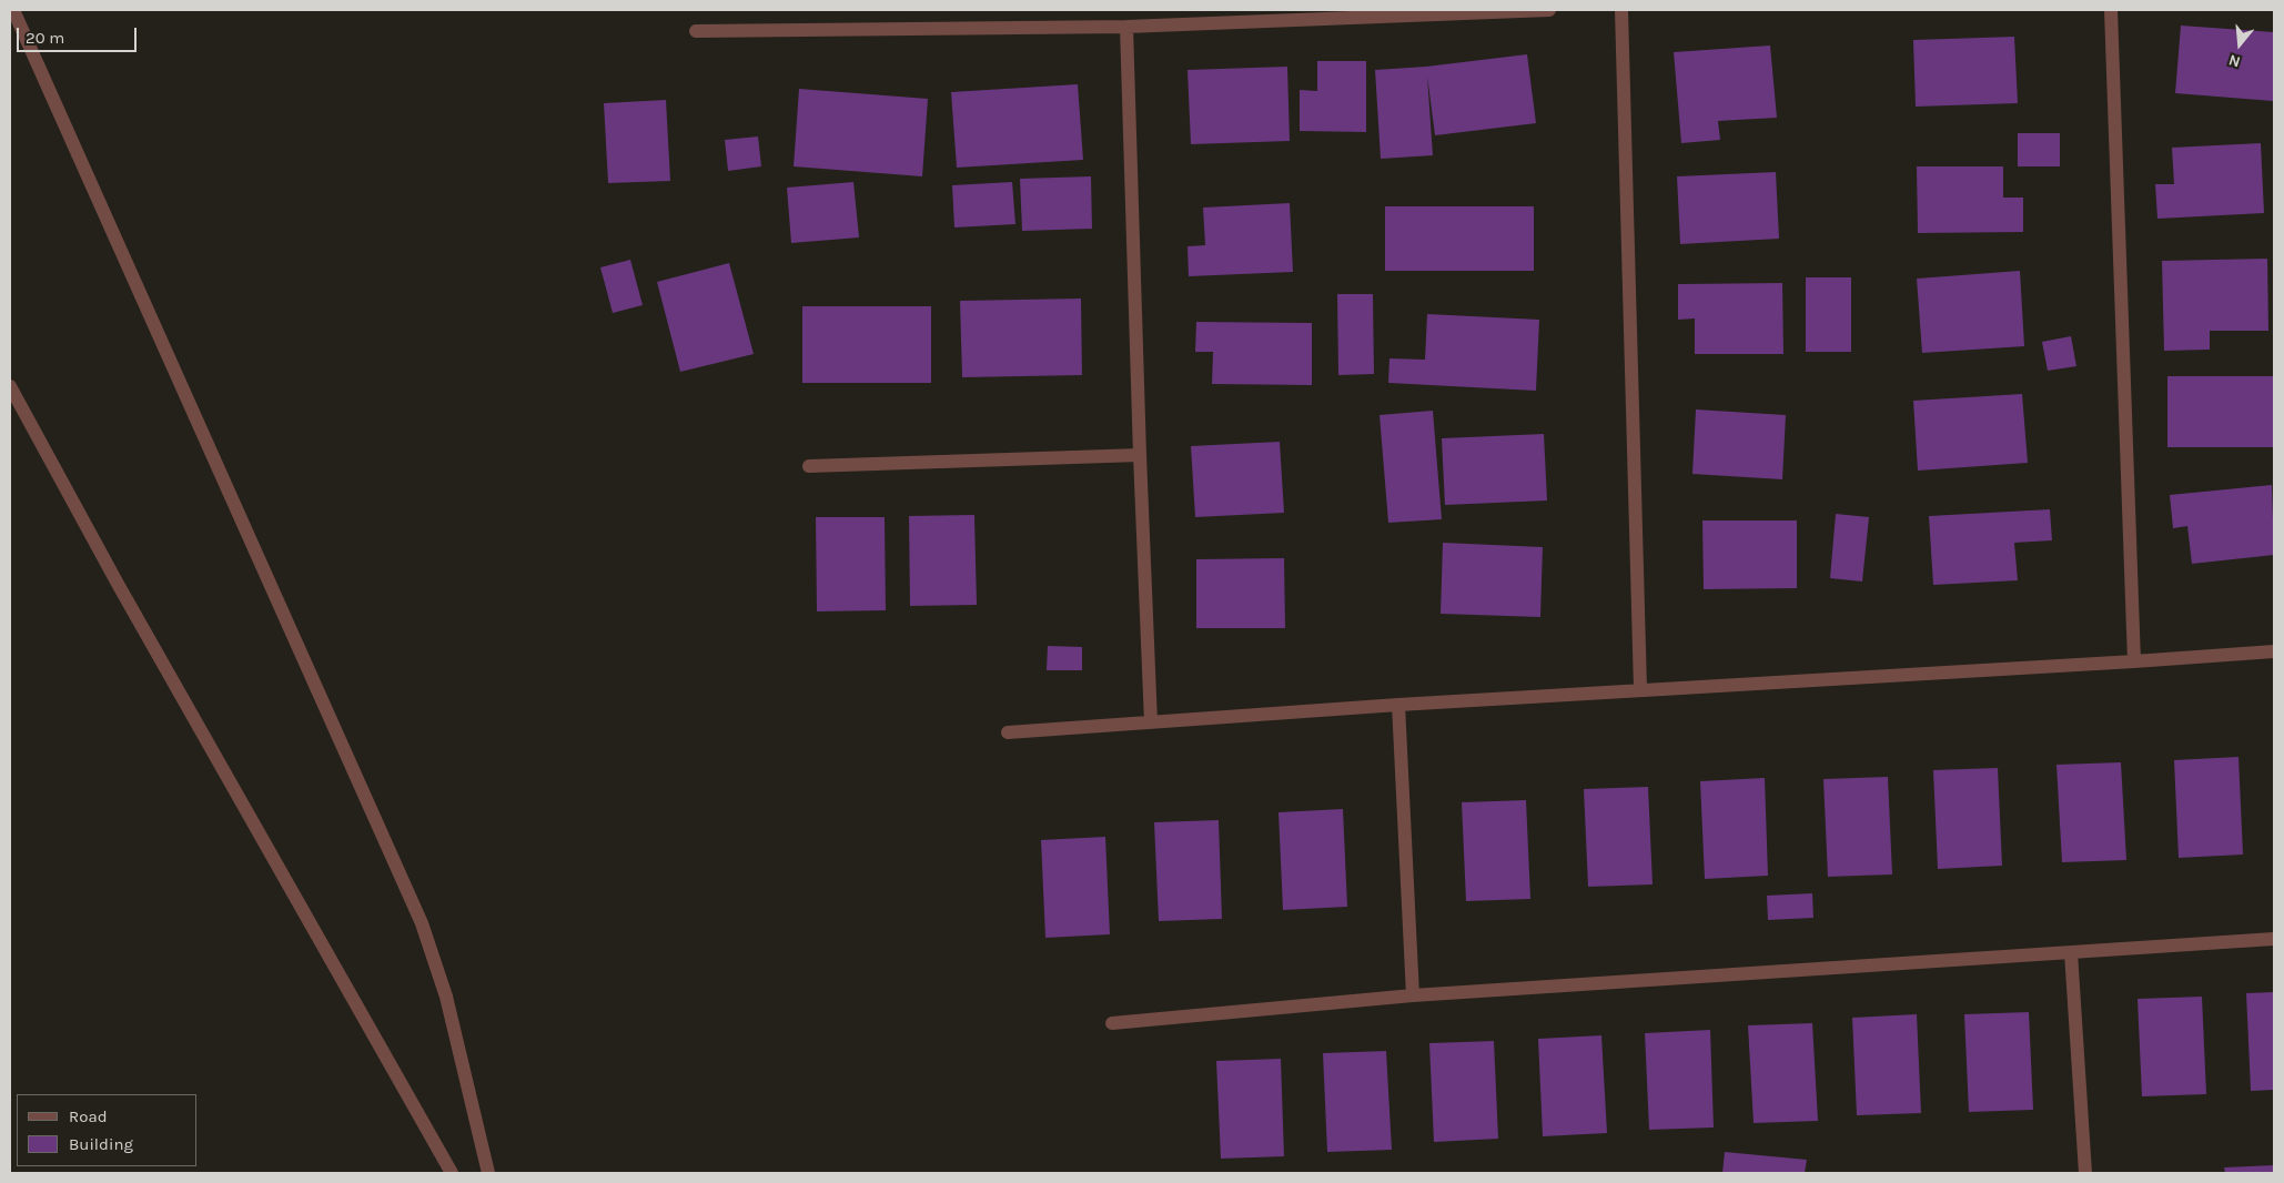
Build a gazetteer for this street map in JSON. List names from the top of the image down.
{
  "legend": ["Road", "Building"],
  "scale_bar": "20 m",
  "north": "bottom"
}
